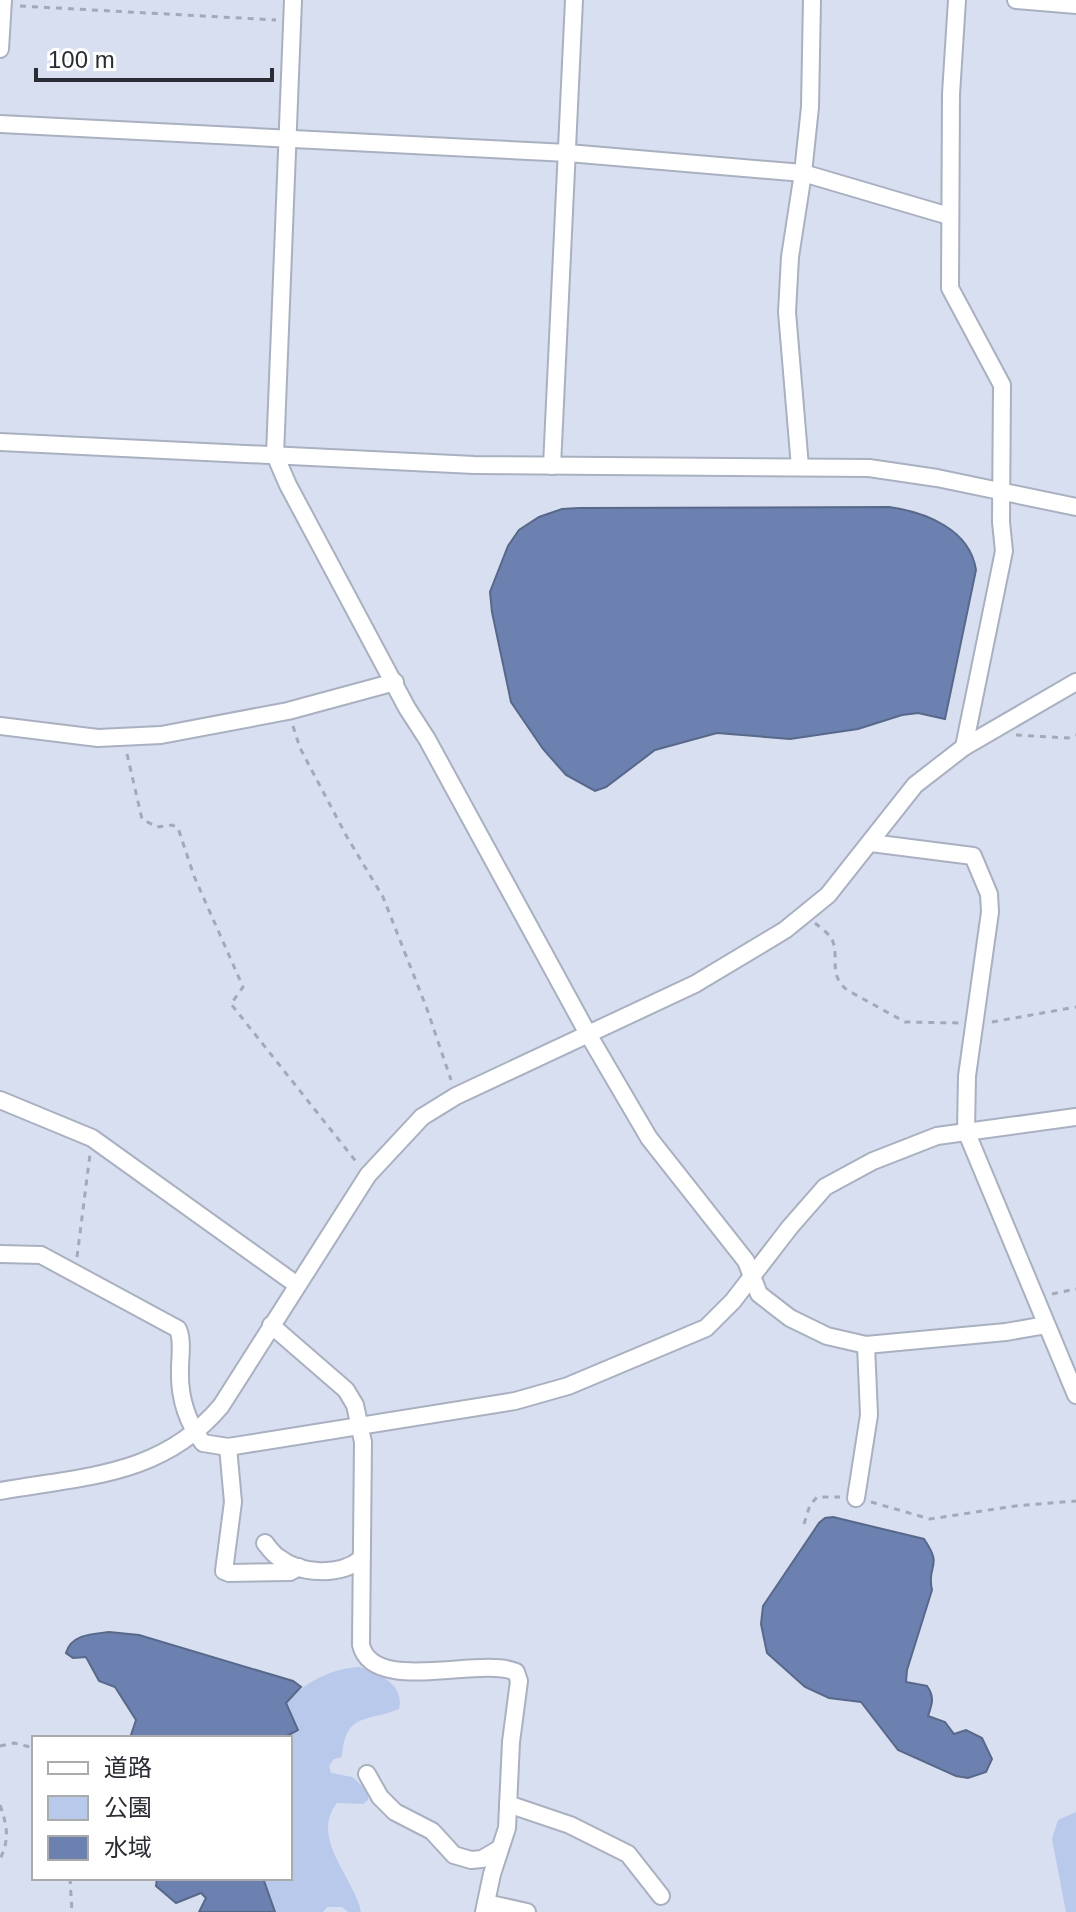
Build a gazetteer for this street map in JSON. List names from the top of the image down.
{
  "legend": ["道路", "公園", "水域"],
  "scale_bar": "100 m"
}
